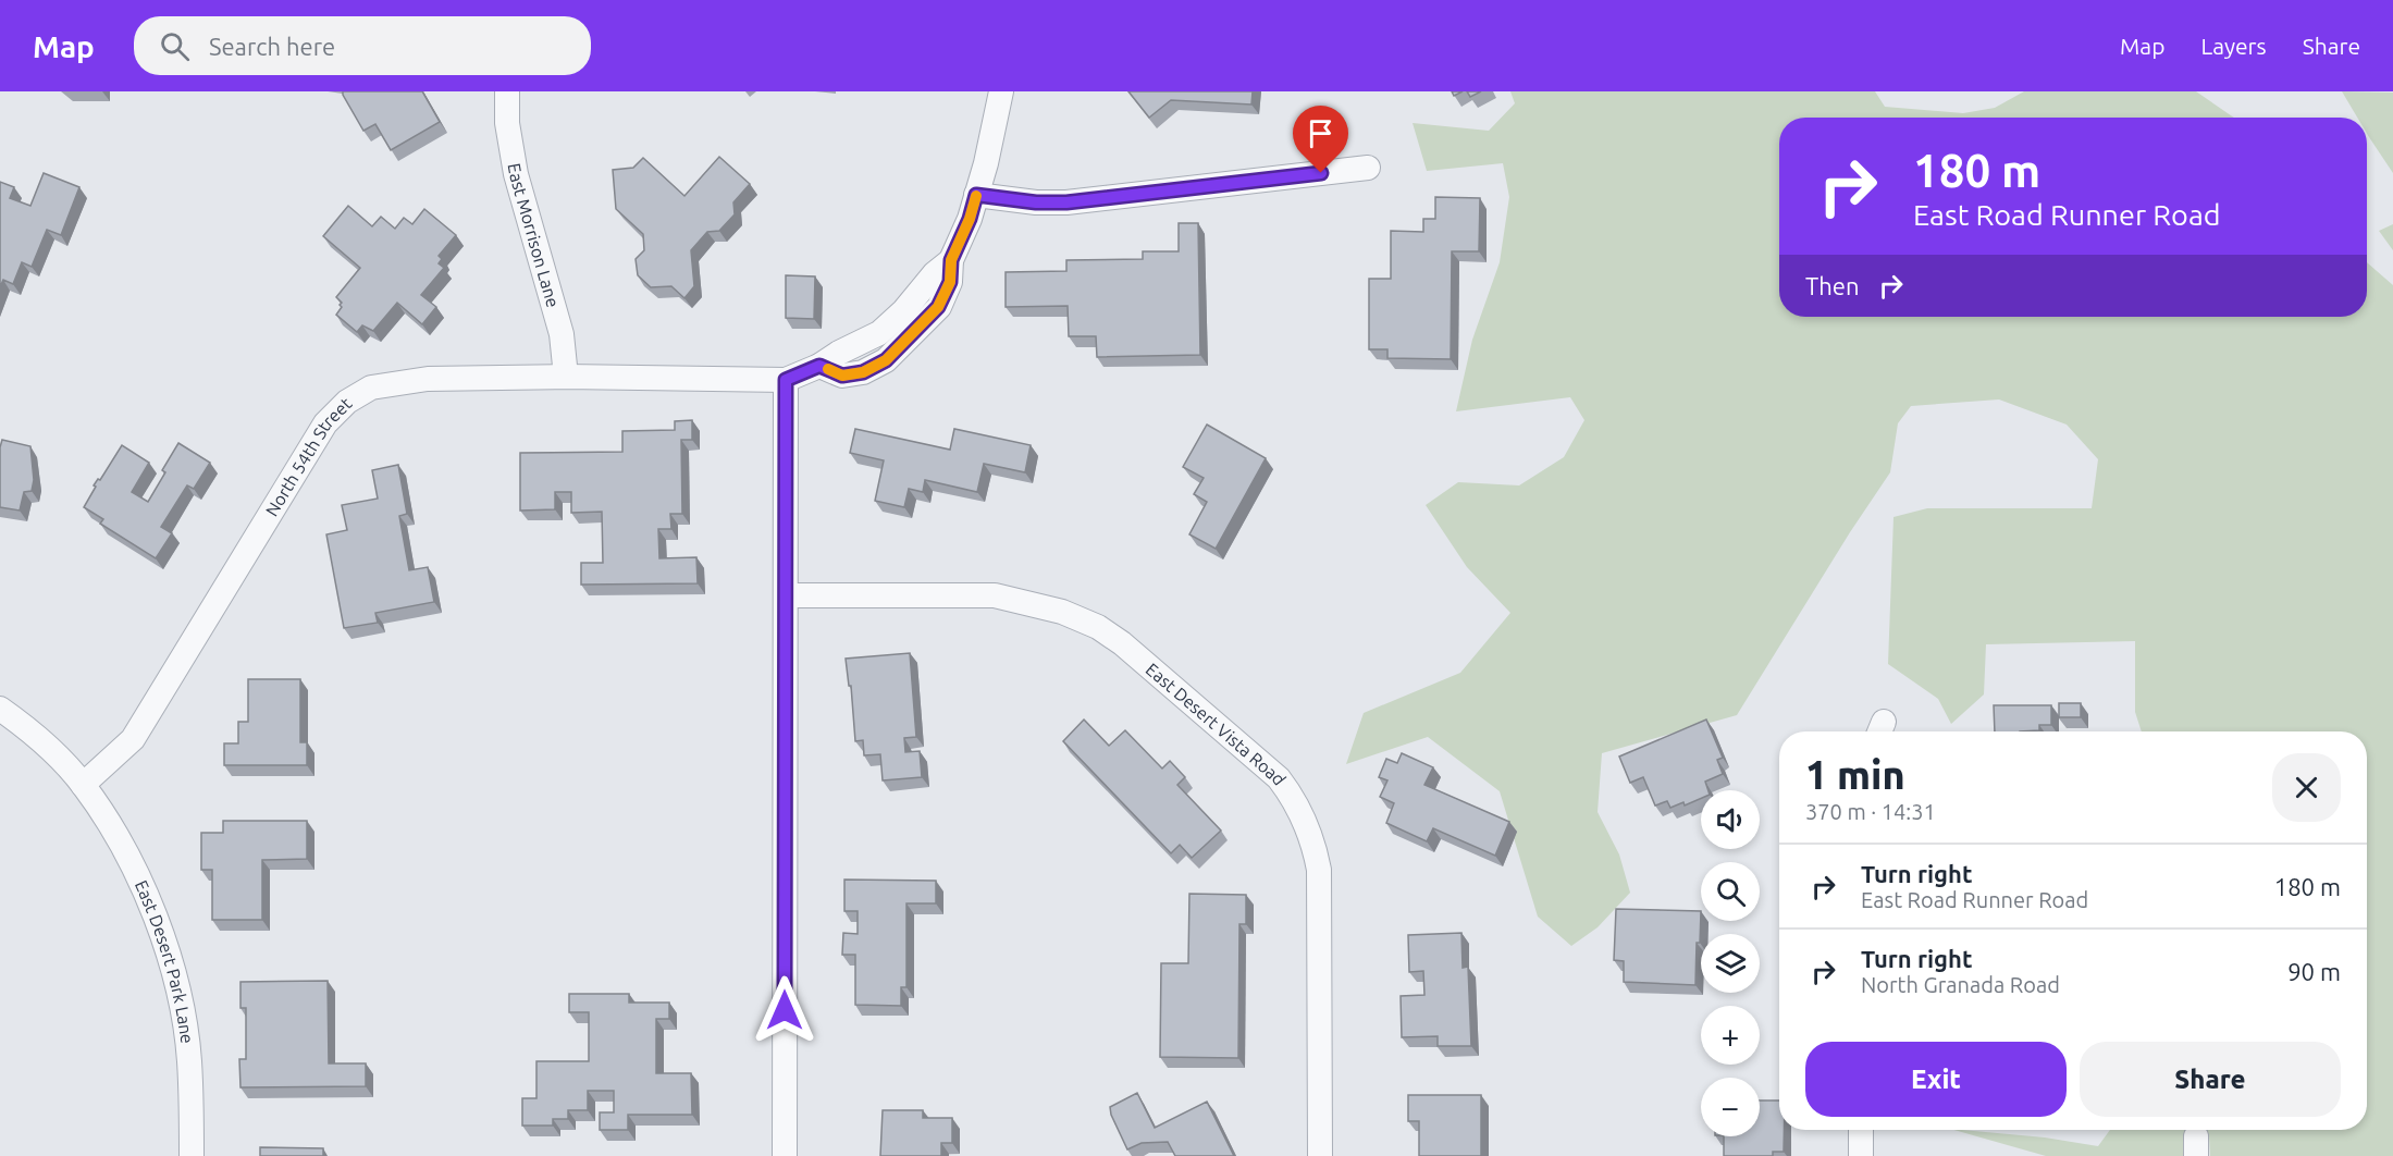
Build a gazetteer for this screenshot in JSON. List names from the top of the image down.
{
  "streets": {
    "street": [
      "East Morrison Lane",
      "North 54th Street",
      "East Desert Vista Road",
      "East Desert Park Lane"
    ]
  },
  "crossings": [
    ["East Morrison Lane", "North 54th Street"],
    ["North 54th Street", "East Desert Park Lane"]
  ],
  "page": {
    "header": "Map",
    "search": "Search here",
    "nav": ["Map", "Layers", "Share"],
    "turn": ["180 m", "East Road Runner Road"],
    "then": "Then",
    "heading": ["1 min", "370 m · 14:31"],
    "map_buttons": ["+", "−"],
    "list": [
      {
        "name": "Turn right",
        "note": "East Road Runner Road",
        "value": "180 m"
      },
      {
        "name": "Turn right",
        "note": "North Granada Road",
        "value": "90 m"
      }
    ],
    "buttons": ["Exit", "Share"]
  }
}
